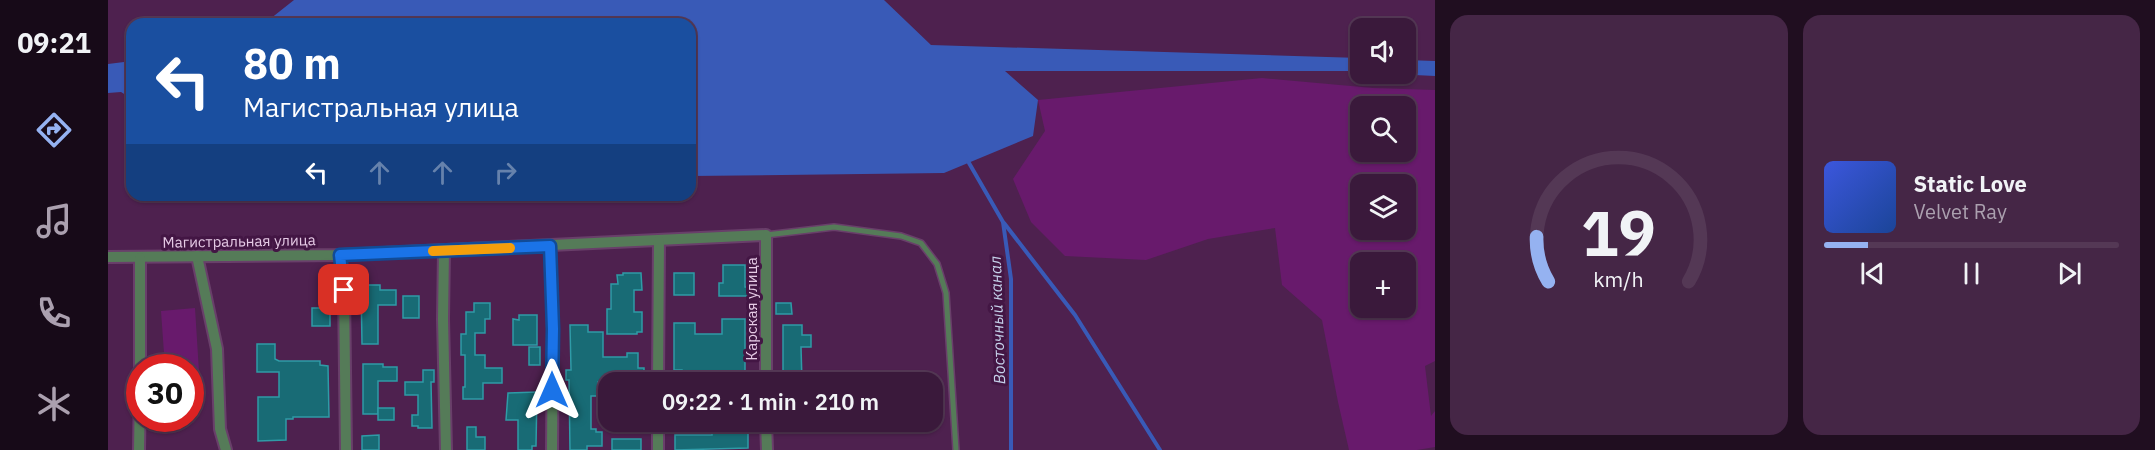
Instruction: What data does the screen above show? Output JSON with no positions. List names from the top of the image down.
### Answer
{
  "streets": {
    "street": ["Магистральная улица", "Карская улица"]
  },
  "crossings": [
    ["Магистральная улица", "Карская улица"]
  ],
  "water": ["Восточный канал"],
  "page": {
    "tabs": "09:21",
    "map_buttons": "+",
    "turn": ["80 m", "Магистральная улица"],
    "song": ["Static Love", "Velvet Ray"],
    "limit": "30",
    "trip": "09:22 · 1 min · 210 m",
    "gauge": ["19", "km/h"]
  }
}
